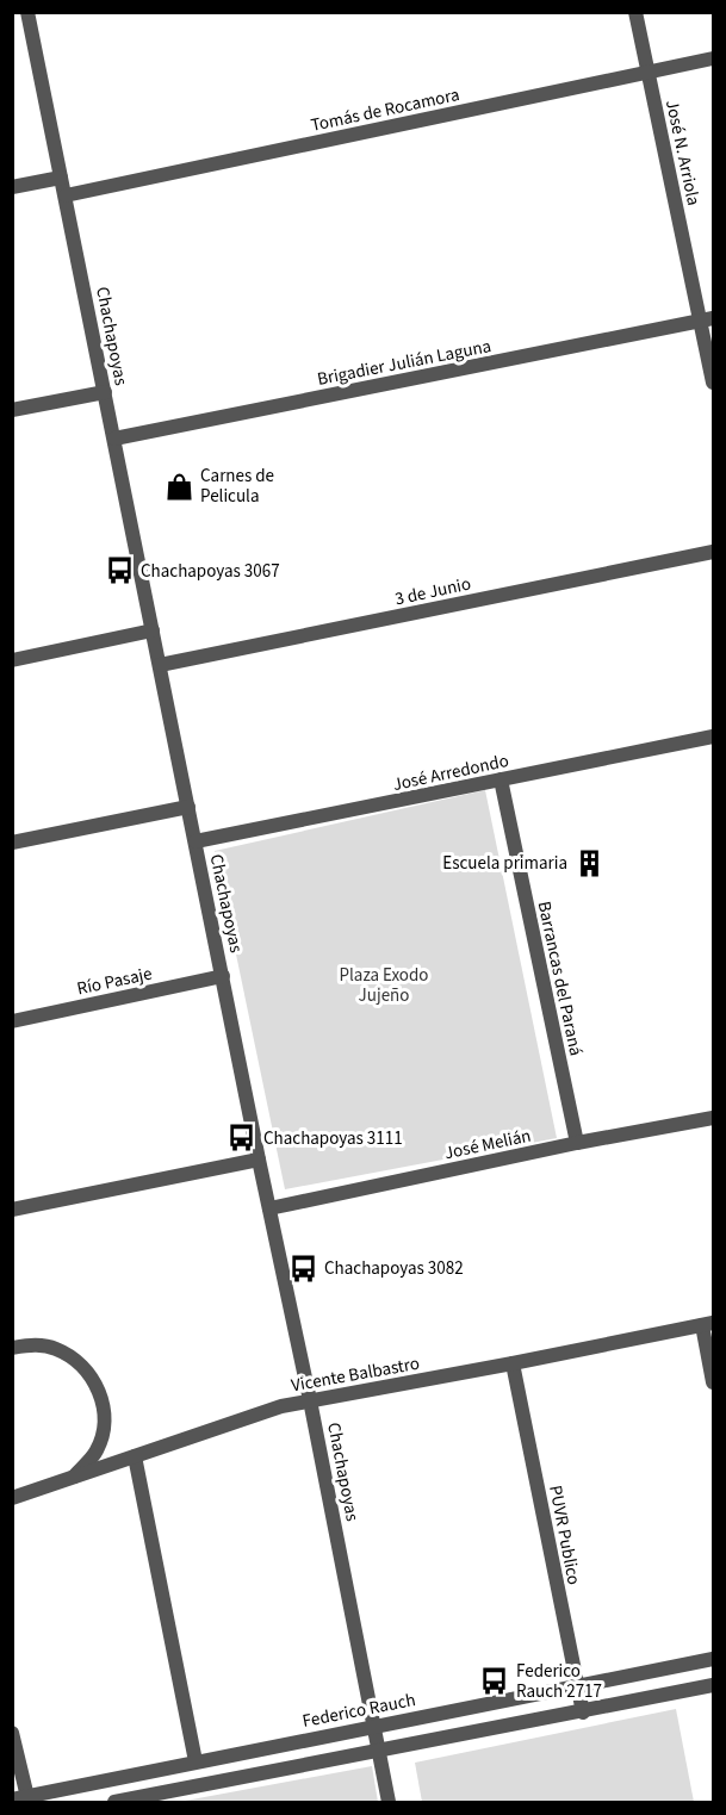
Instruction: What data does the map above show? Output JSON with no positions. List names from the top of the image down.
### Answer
{
  "streets": {
    "street": [
      "Tomás de Rocamora",
      "José N. Arriola",
      "Chachapoyas",
      "Brigadier Julián Laguna",
      "3 de Junio",
      "José Arredondo",
      "Barrancas del Paraná",
      "Río Pasaje",
      "José Melián",
      "Vicente Balbastro",
      "PUVR Publico",
      "Federico Rauch"
    ]
  },
  "crossings": [
    ["Tomás de Rocamora", "José N. Arriola"],
    ["Tomás de Rocamora", "Chachapoyas"],
    ["José N. Arriola", "Brigadier Julián Laguna"],
    ["Chachapoyas", "Brigadier Julián Laguna"],
    ["Chachapoyas", "3 de Junio"],
    ["Chachapoyas", "José Arredondo"],
    ["Chachapoyas", "Río Pasaje"],
    ["Chachapoyas", "José Melián"],
    ["Chachapoyas", "Vicente Balbastro"],
    ["Chachapoyas", "Federico Rauch"],
    ["José Arredondo", "Barrancas del Paraná"],
    ["Barrancas del Paraná", "José Melián"],
    ["Vicente Balbastro", "PUVR Publico"],
    ["PUVR Publico", "Federico Rauch"]
  ],
  "parks": ["Plaza Exodo Jujeño"],
  "places": {
    "shop": ["Carnes de Pelicula"],
    "bus stop": [
      "Chachapoyas 3067",
      "Chachapoyas 3111",
      "Chachapoyas 3082",
      "Federico Rauch 2717"
    ],
    "building": ["Escuela primaria"]
  }
}
